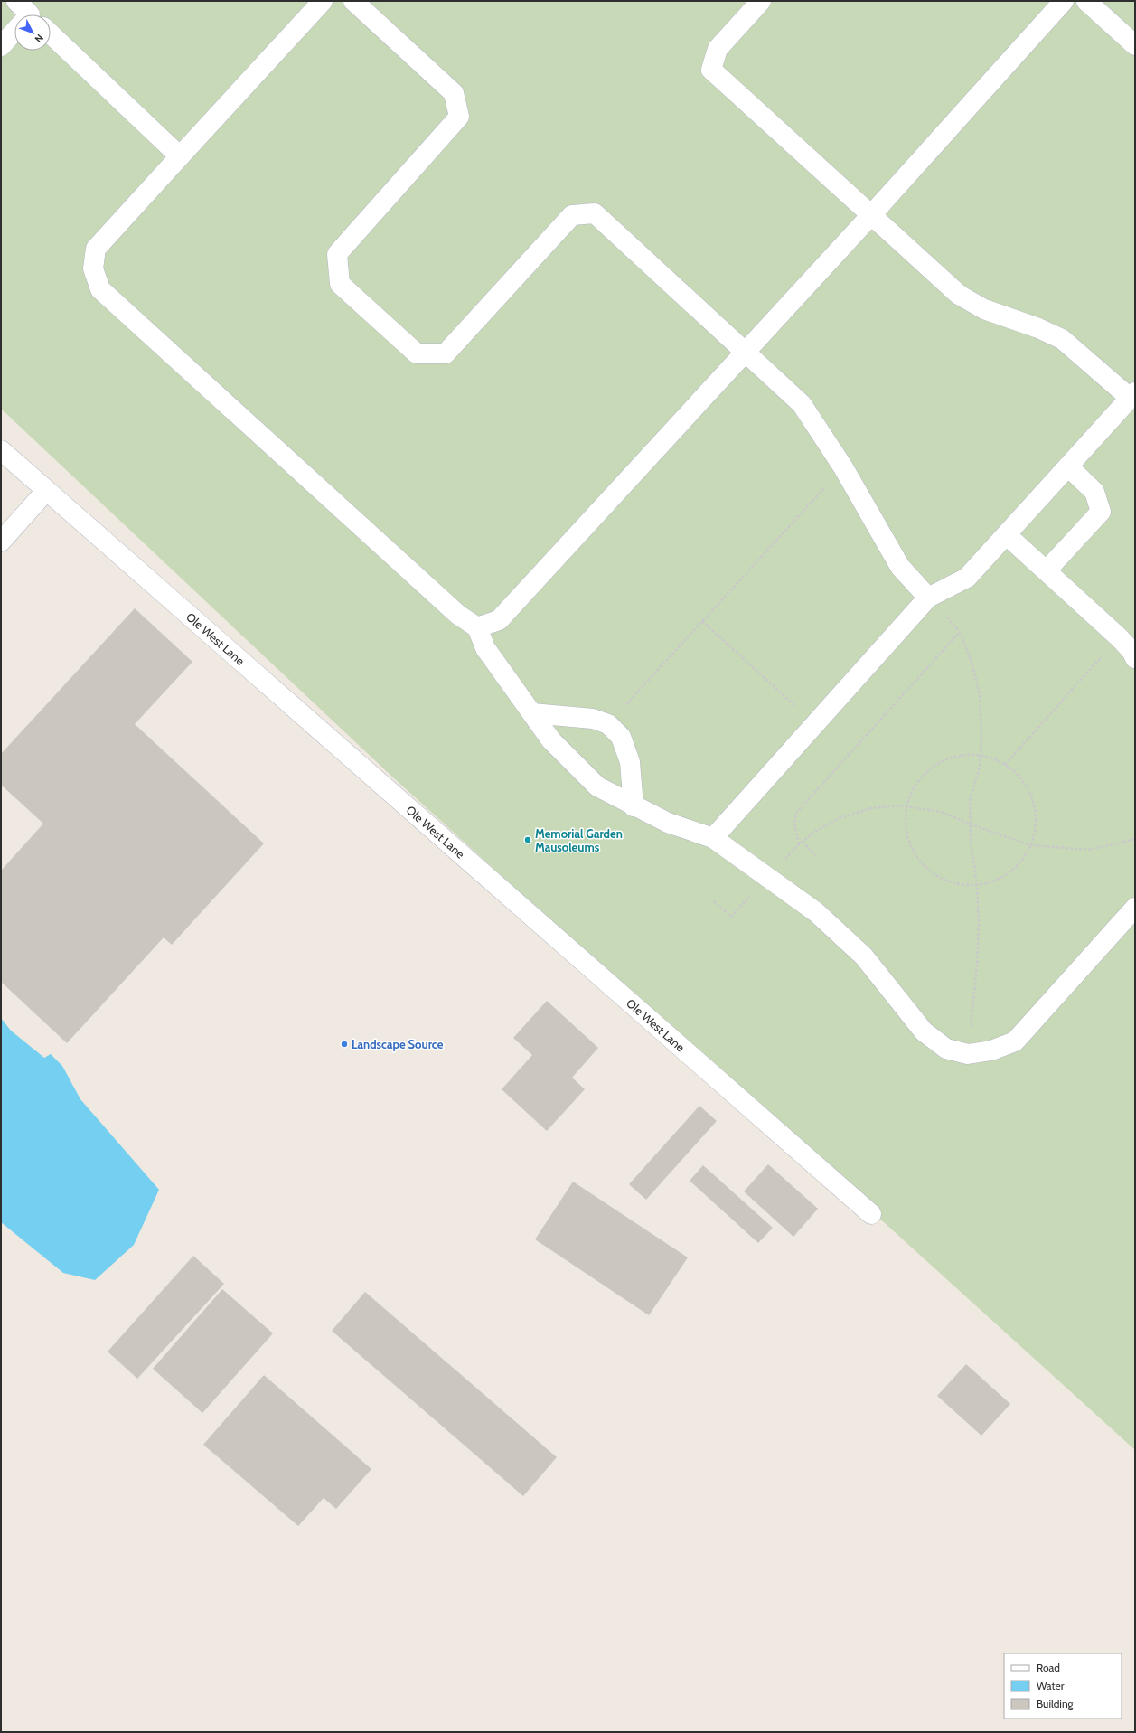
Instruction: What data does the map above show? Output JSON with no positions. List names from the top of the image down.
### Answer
{
  "streets": {
    "street": ["Ole West Lane"]
  },
  "places": ["Memorial Garden Mausoleums", "Landscape Source"],
  "legend": ["Road", "Water", "Building"],
  "north": "bottom right"
}
